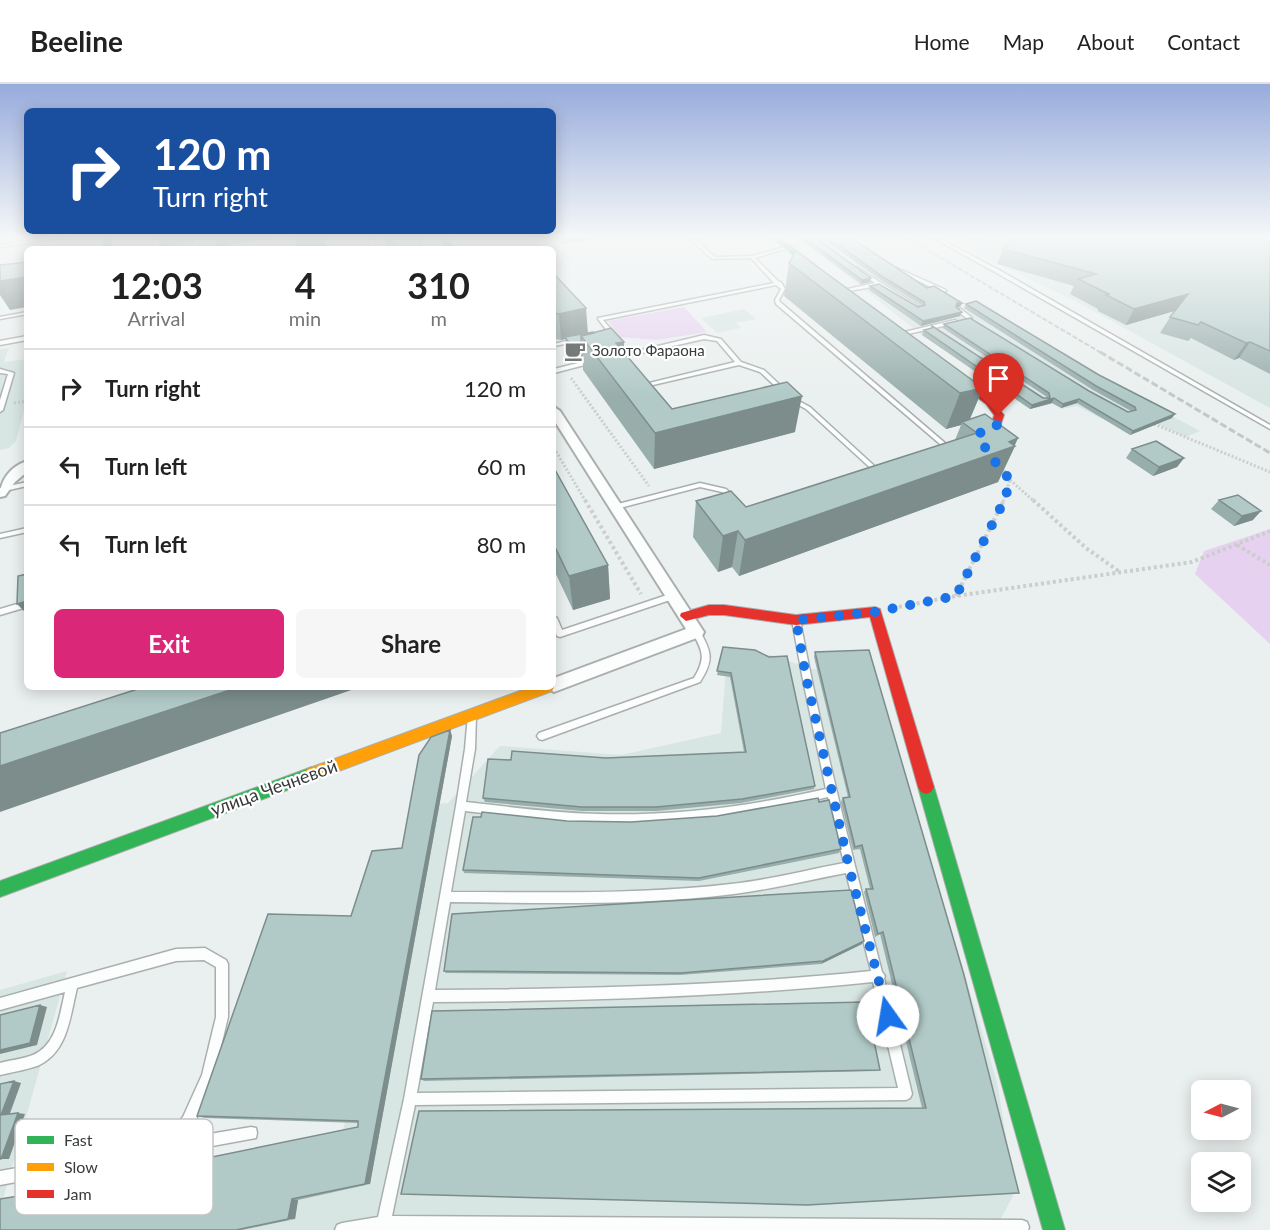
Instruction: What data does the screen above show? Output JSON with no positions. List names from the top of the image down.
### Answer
{
  "streets": {
    "street": ["улица Чечневой"]
  },
  "places": {
    "cafe": ["Золото Фараона"]
  },
  "legend": ["Fast", "Slow", "Jam"],
  "north": "left",
  "page": {
    "header": "Beeline",
    "nav": [
      "Home",
      "Map",
      "About",
      "Contact"
    ],
    "turn": ["120 m", "Turn right"],
    "eta": [
      "12:03",
      "Arrival",
      "4",
      "min",
      "310",
      "m"
    ],
    "list": [
      {
        "name": "Turn right",
        "value": "120 m"
      },
      {
        "name": "Turn left",
        "value": "60 m"
      },
      {
        "name": "Turn left",
        "value": "80 m"
      }
    ],
    "buttons": ["Exit", "Share"]
  }
}
